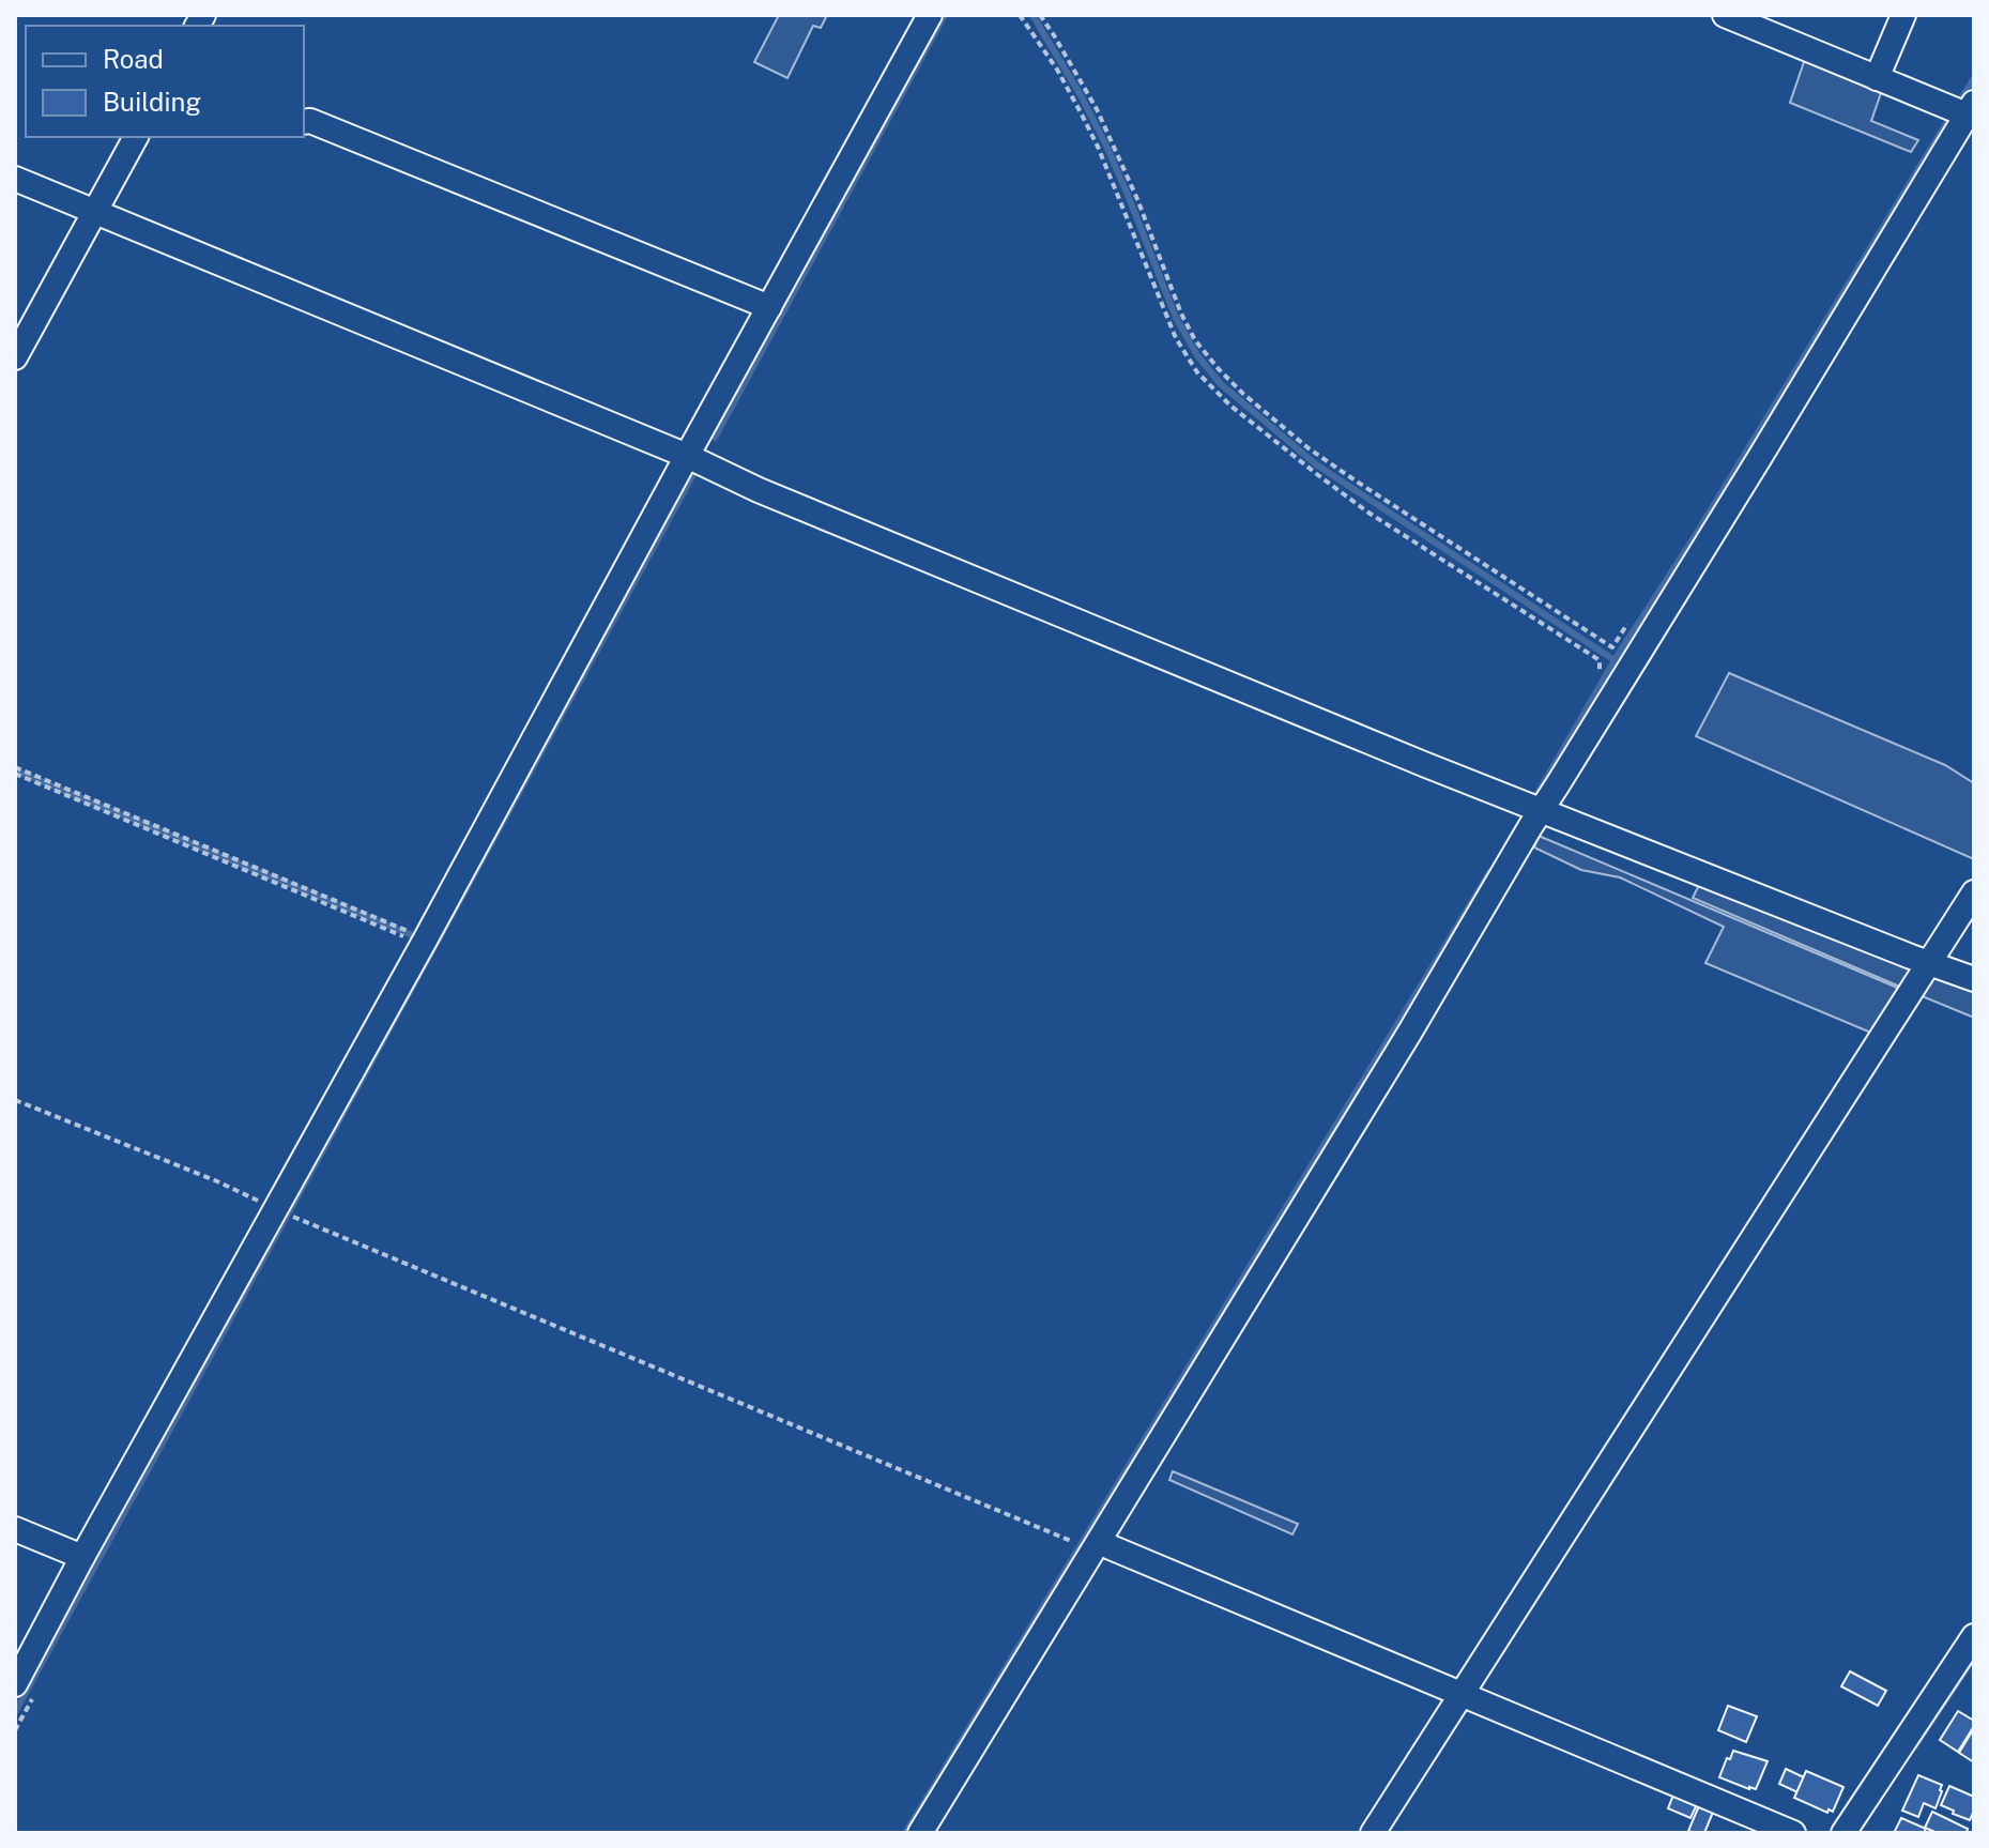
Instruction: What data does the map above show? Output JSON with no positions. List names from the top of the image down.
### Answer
{
  "legend": ["Road", "Building"]
}
